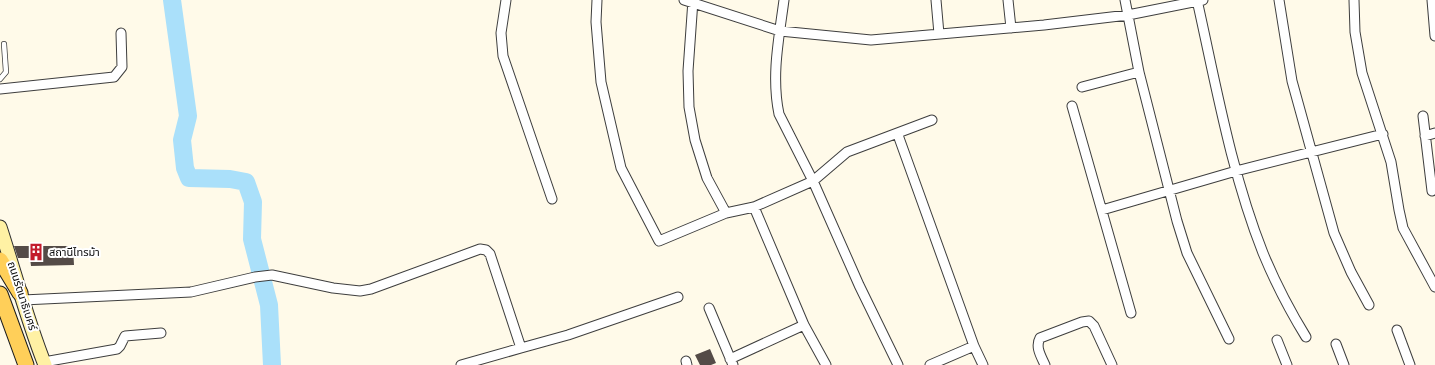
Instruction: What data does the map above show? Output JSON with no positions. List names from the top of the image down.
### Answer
{
  "streets": {
    "main road": ["ถนนรัตนาธิเบศร์"]
  },
  "places": {
    "building": ["สถานีไทรม้า"]
  }
}
